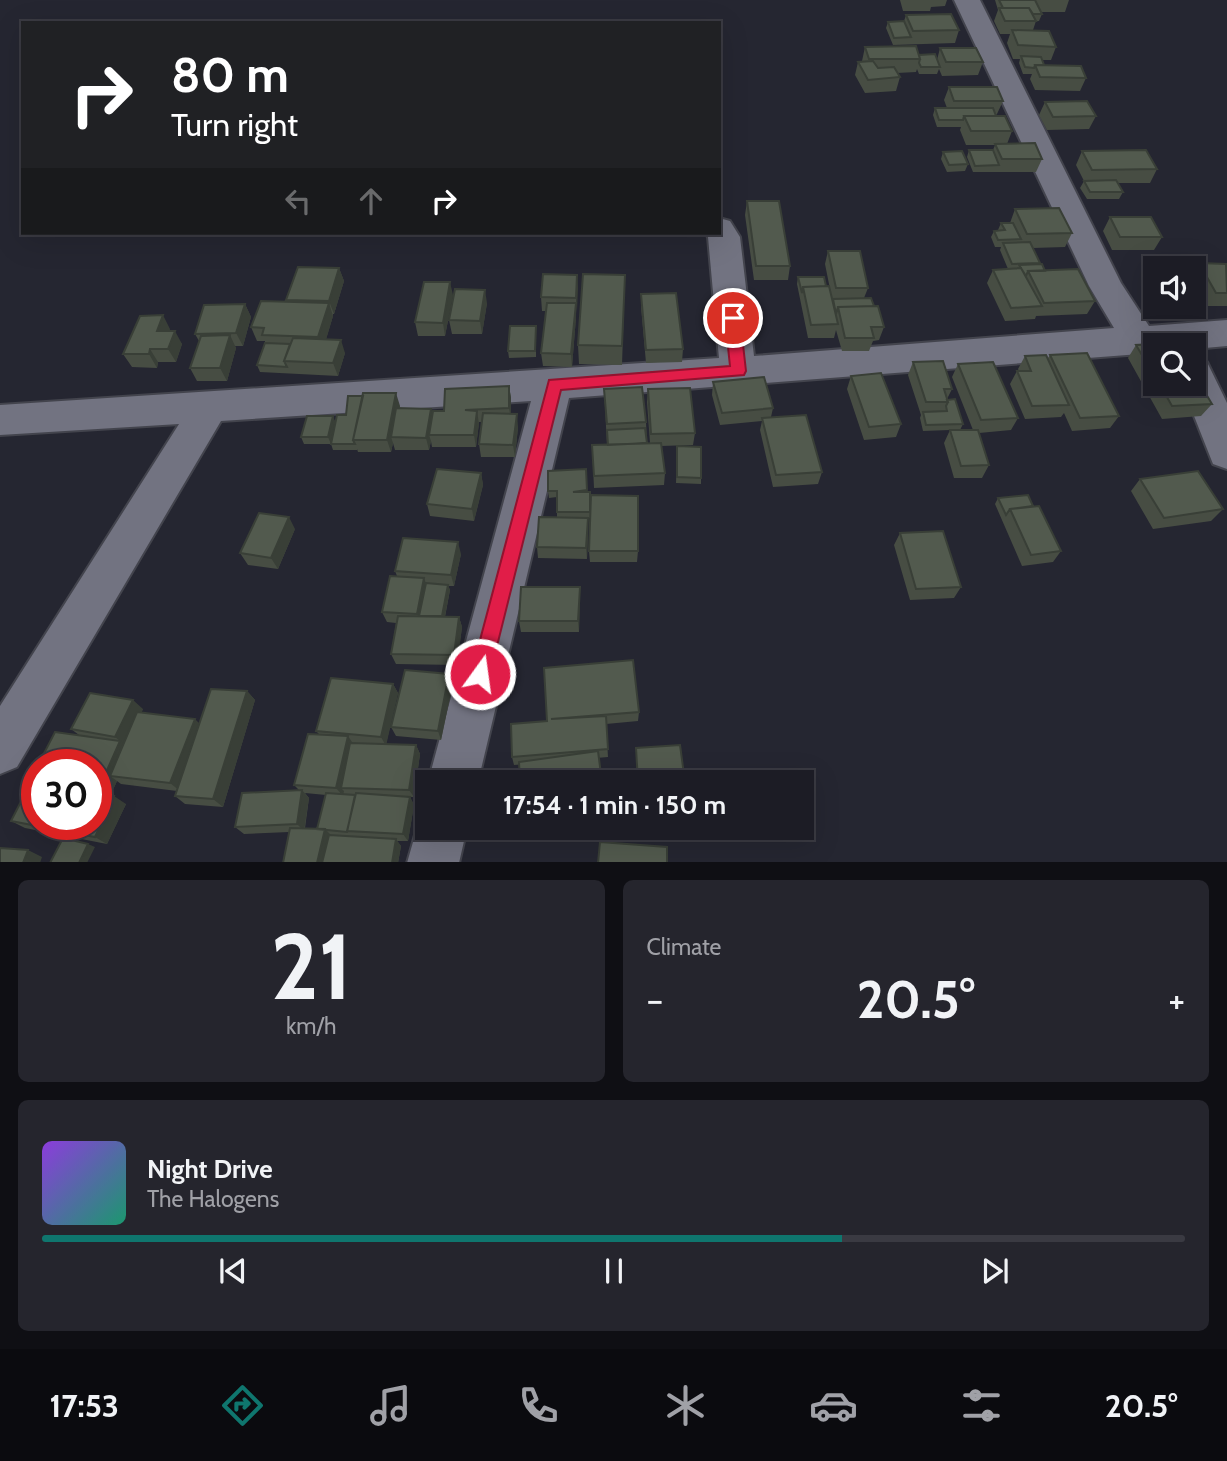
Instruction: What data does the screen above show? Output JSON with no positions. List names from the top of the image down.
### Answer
{
  "page": {
    "turn": ["80 m", "Turn right"],
    "limit": "30",
    "trip": "17:54 · 1 min · 150 m",
    "tile": [
      ["21", "km/h"],
      "Climate"
    ],
    "heat": ["−", "20.5°", "+"],
    "song": ["Night Drive", "The Halogens"],
    "tabs": ["17:53", "20.5°"]
  }
}
